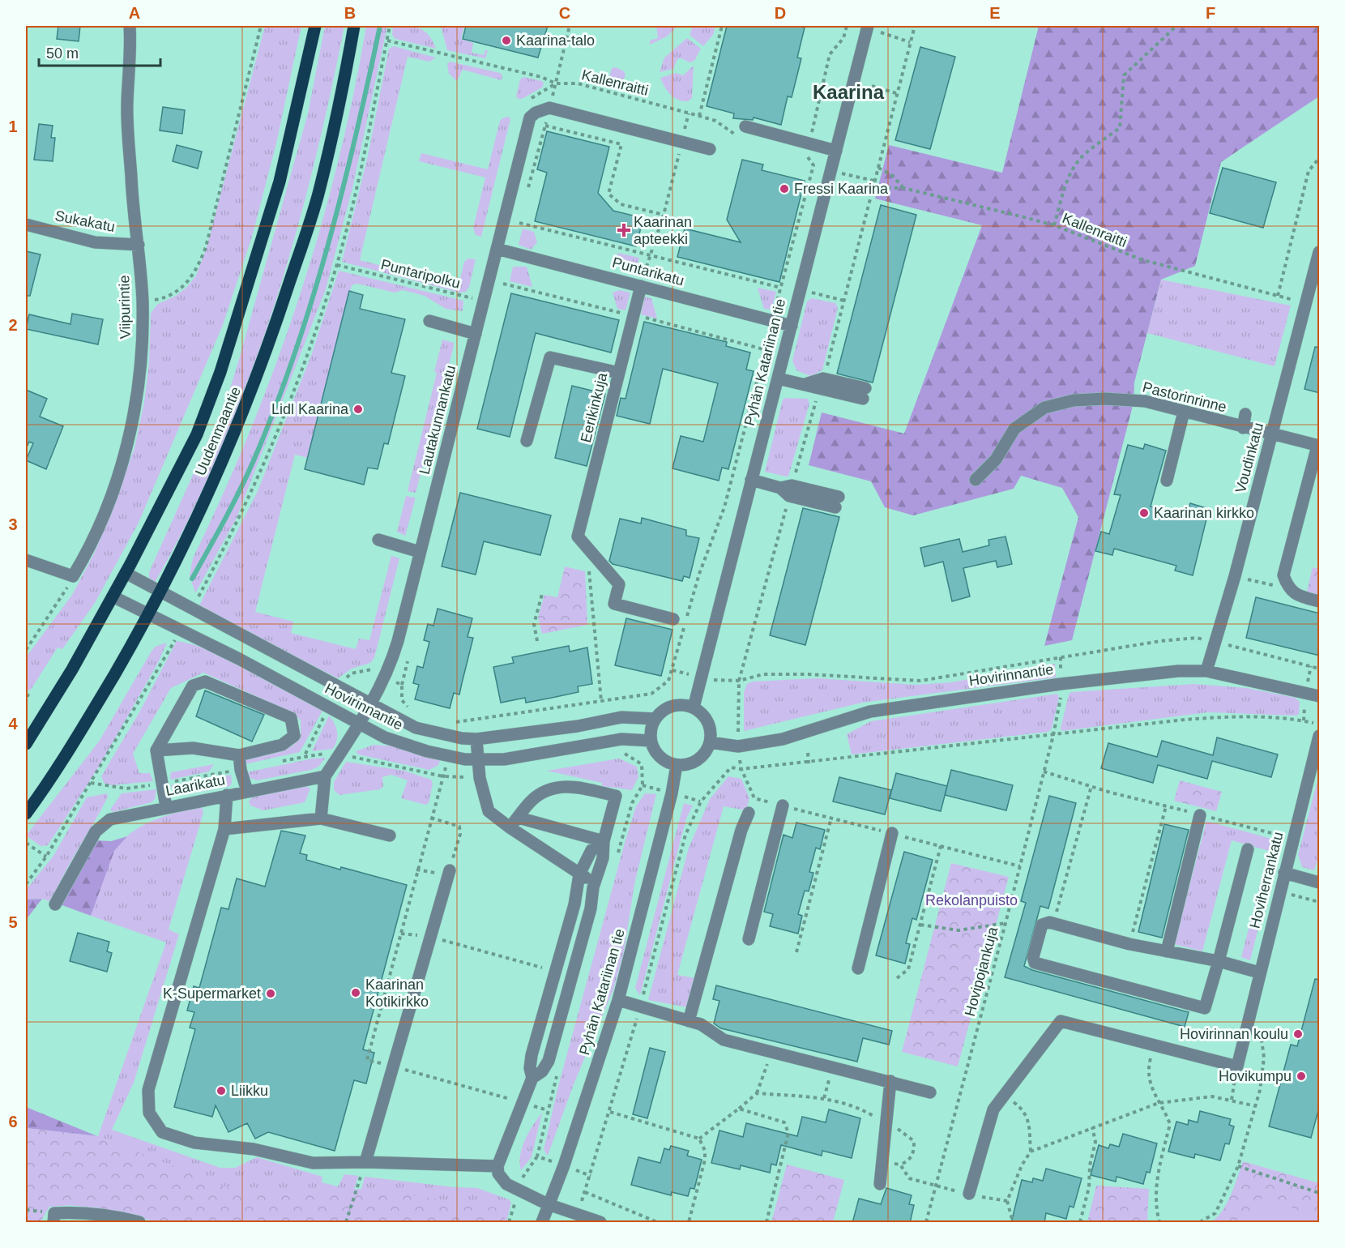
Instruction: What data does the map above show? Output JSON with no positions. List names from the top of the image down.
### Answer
{
  "streets": {
    "main road": ["Uudenmaantie"],
    "street": [
      "Sukakatu",
      "Puntarikatu",
      "Viipurintie",
      "Pyhän Katariinan tie",
      "Pastorinrinne",
      "Eerikinkuja",
      "Lautakunnankatu",
      "Voudinkatu",
      "Hovirinnantie",
      "Laarikatu",
      "Hoviherrankatu"
    ],
    "path": ["Kallenraitti", "Puntaripolku", "Hovipojankuja"]
  },
  "crossings": [
    ["Sukakatu", "Viipurintie"],
    ["Puntarikatu", "Pyhän Katariinan tie"],
    ["Puntarikatu", "Eerikinkuja"],
    ["Puntarikatu", "Lautakunnankatu"],
    ["Puntaripolku", "Lautakunnankatu"],
    ["Pyhän Katariinan tie", "Hovirinnantie"],
    ["Pastorinrinne", "Voudinkatu"],
    ["Lautakunnankatu", "Hovirinnantie"],
    ["Uudenmaantie", "Hovirinnantie"],
    ["Voudinkatu", "Hovirinnantie"]
  ],
  "districts": ["Kaarina"],
  "parks": ["Rekolanpuisto"],
  "places": {
    "other": [
      "Kaarina-talo",
      "Fressi Kaarina",
      "Lidl Kaarina",
      "Kaarinan kirkko",
      "Kaarinan Kotikirkko",
      "K-Supermarket",
      "Hovirinnan koulu",
      "Hovikumpu",
      "Liikku"
    ],
    "health": ["Kaarinan apteekki"]
  },
  "scale_bar": "50 m",
  "grid": {
    "columns": [
      "A",
      "B",
      "C",
      "D",
      "E",
      "F"
    ],
    "rows": [
      "1",
      "2",
      "3",
      "4",
      "5",
      "6"
    ]
  }
}
